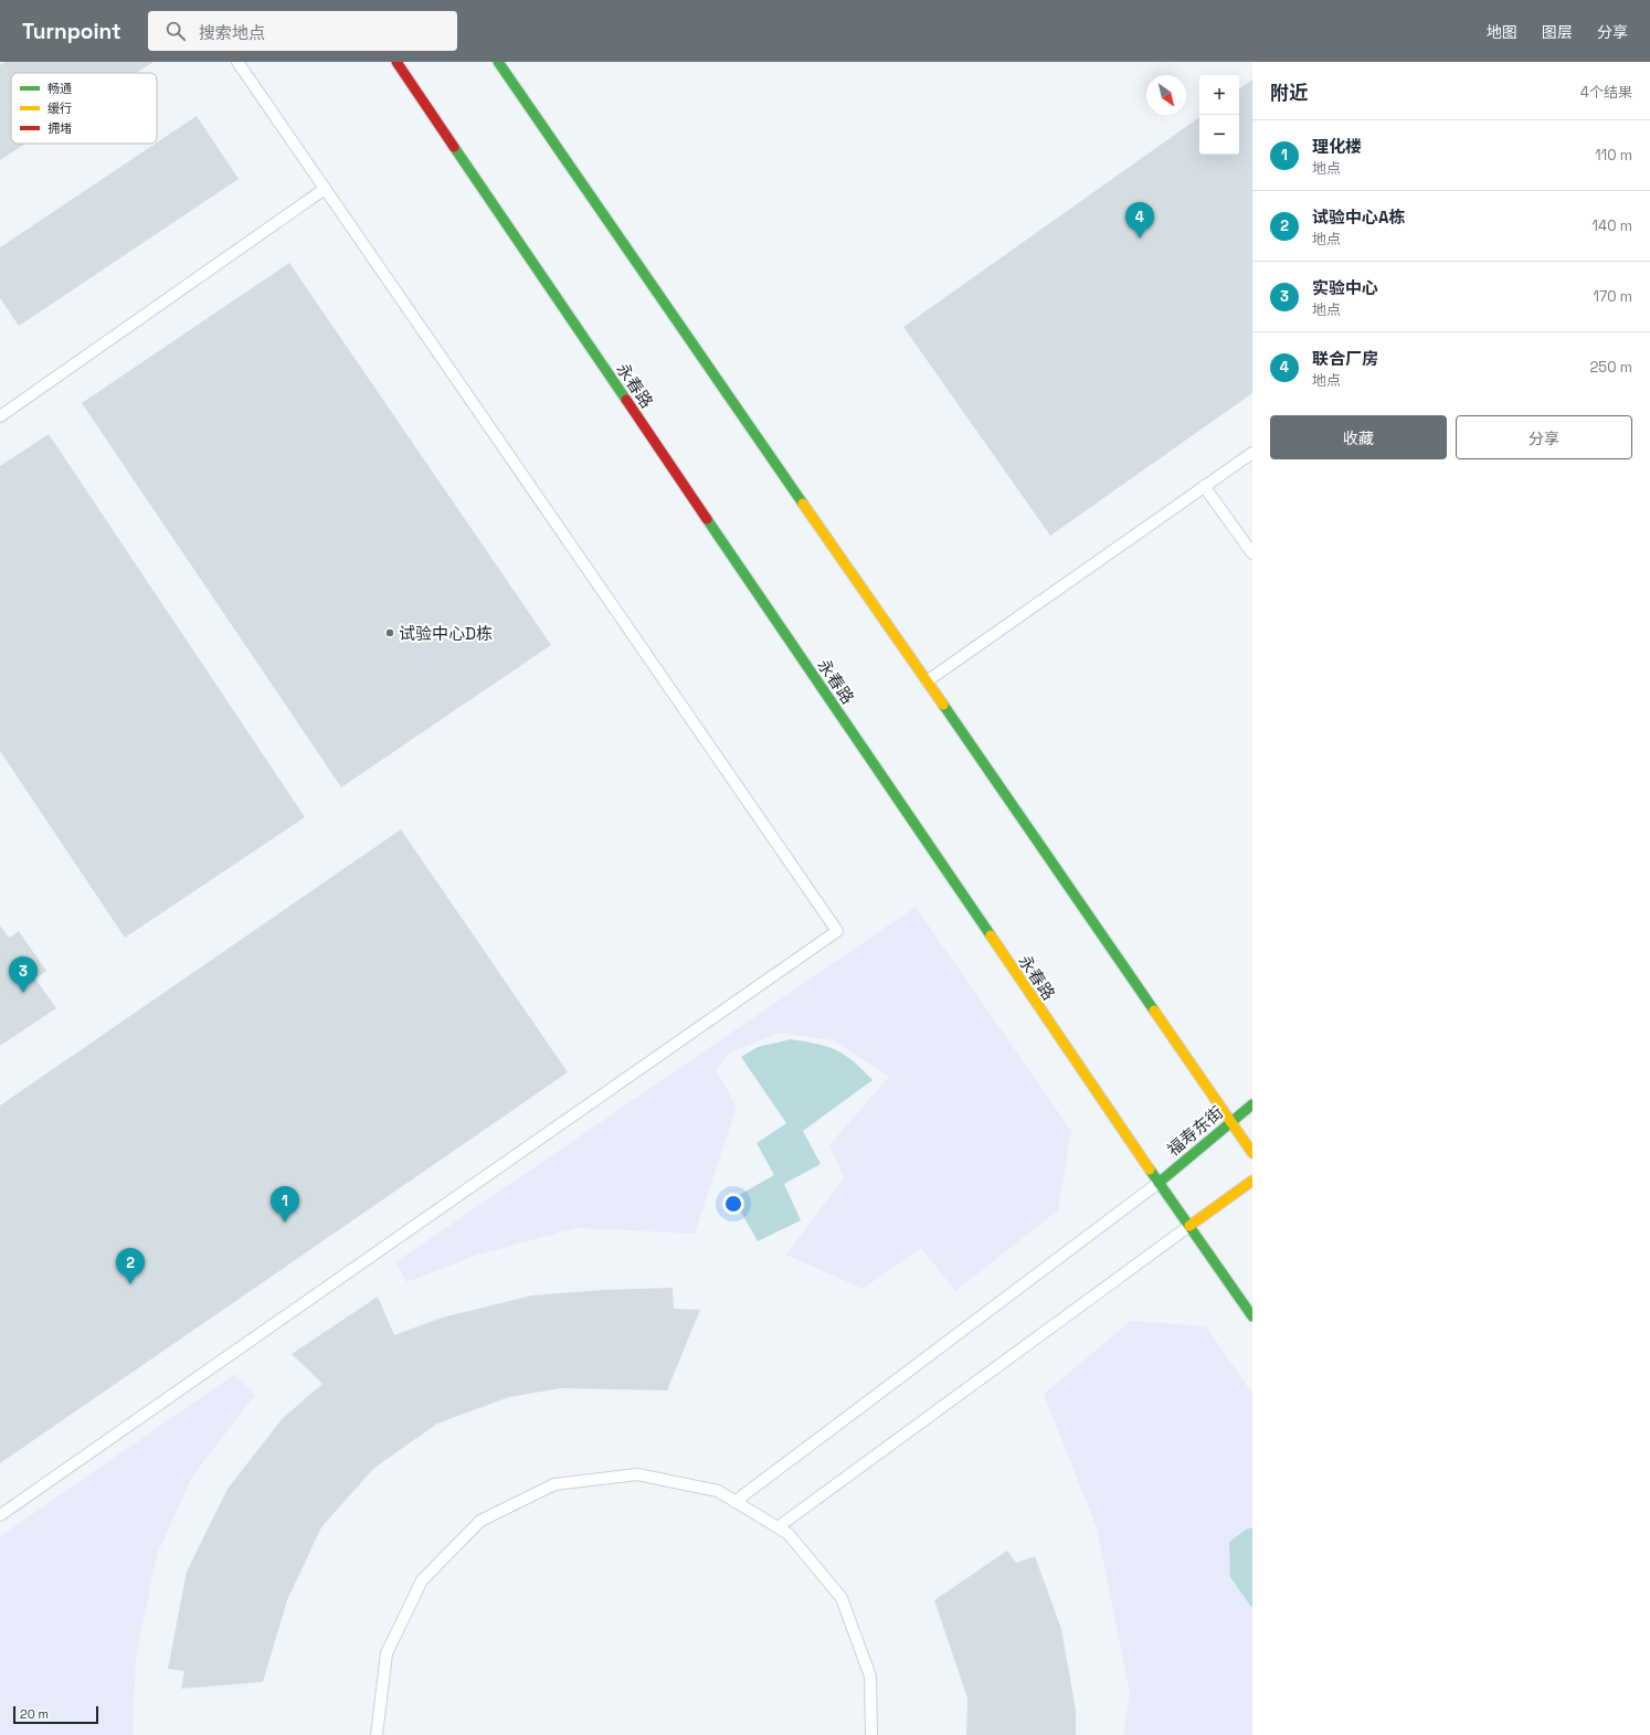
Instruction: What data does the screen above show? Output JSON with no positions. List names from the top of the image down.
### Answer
{
  "streets": {
    "main road": ["永春路", "福寿东街"]
  },
  "crossings": [
    ["永春路", "福寿东街"]
  ],
  "places": ["试验中心D栋"],
  "legend": ["畅通", "缓行", "拥堵"],
  "scale_bar": "20 m",
  "north": "bottom right",
  "page": {
    "header": "Turnpoint",
    "search": "搜索地点",
    "nav": ["地图", "图层", "分享"],
    "heading": ["附近", "4个结果"],
    "map_buttons": ["+", "−"],
    "list": [
      {
        "mark": "1",
        "name": "理化楼",
        "note": "地点",
        "value": "110 m"
      },
      {
        "mark": "2",
        "name": "试验中心A栋",
        "note": "地点",
        "value": "140 m"
      },
      {
        "mark": "3",
        "name": "实验中心",
        "note": "地点",
        "value": "170 m"
      },
      {
        "mark": "4",
        "name": "联合厂房",
        "note": "地点",
        "value": "250 m"
      }
    ],
    "pins": [
      "4",
      "3",
      "1",
      "2"
    ],
    "buttons": ["收藏", "分享"],
    "scale": "20 m"
  }
}
